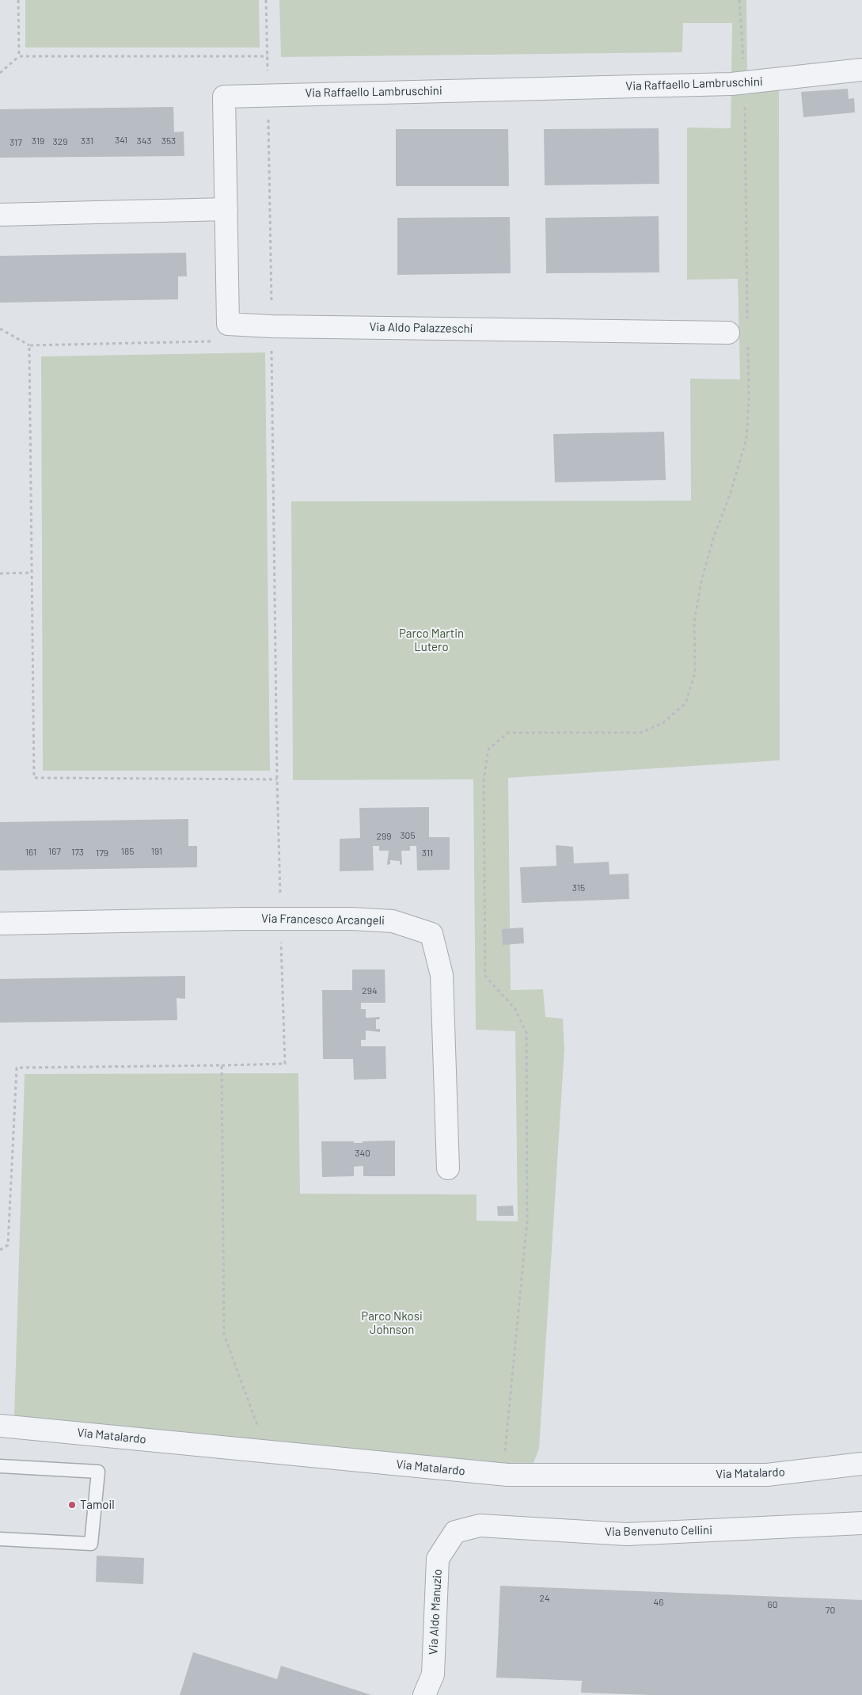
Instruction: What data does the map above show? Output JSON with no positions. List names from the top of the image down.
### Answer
{
  "streets": {
    "street": [
      "Via Raffaello Lambruschini",
      "Via Aldo Palazzeschi",
      "Via Francesco Arcangeli",
      "Via Matalardo",
      "Via Benvenuto Cellini",
      "Via Aldo Manuzio"
    ]
  },
  "crossings": [
    ["Via Raffaello Lambruschini", "Via Aldo Palazzeschi"],
    ["Via Benvenuto Cellini", "Via Aldo Manuzio"]
  ],
  "parks": ["Parco Martin Lutero", "Parco Nkosi Johnson"],
  "places": ["Tamoil"],
  "house_numbers": [
    "341",
    "319",
    "331",
    "343",
    "353",
    "329",
    "317",
    "305",
    "299",
    "167",
    "185",
    "191",
    "161",
    "173",
    "179",
    "311",
    "315",
    "294",
    "340",
    "24",
    "46",
    "60",
    "70"
  ]
}
